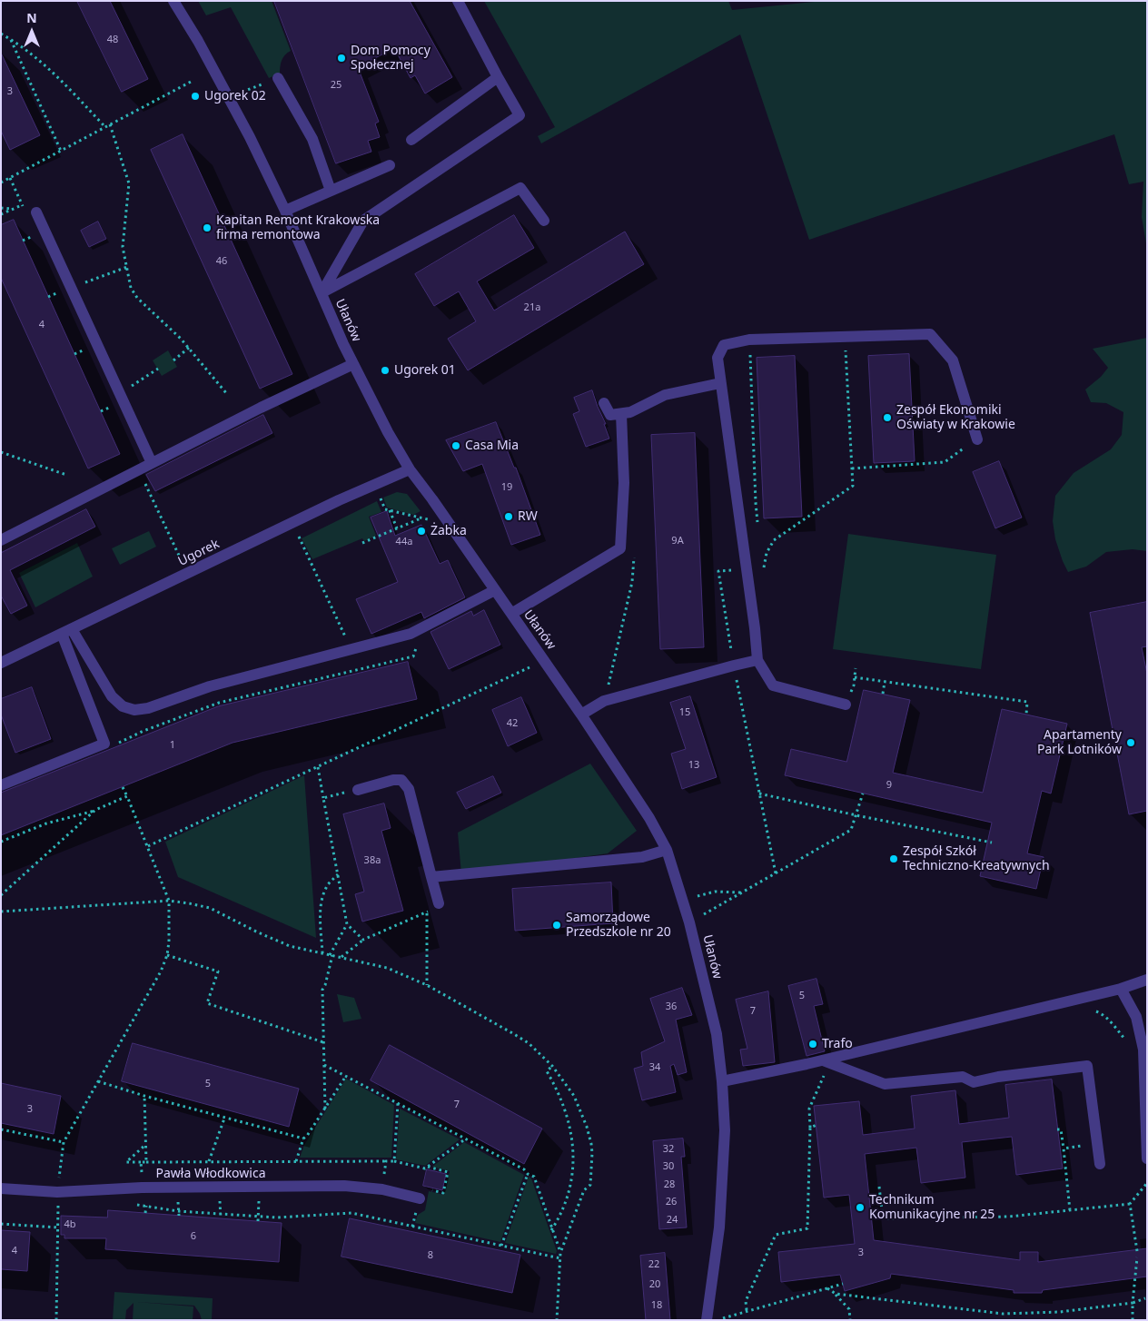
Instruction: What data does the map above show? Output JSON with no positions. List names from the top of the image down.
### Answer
{
  "streets": {
    "street": ["Ułanów", "Ugorek", "Pawła Włodkowica"]
  },
  "crossings": [
    ["Ułanów", "Ugorek"]
  ],
  "places": [
    "Dom Pomocy Społecznej",
    "Ugorek 02",
    "Kapitan Remont Krakowska firma remontowa",
    "Ugorek 01",
    "Zespół Ekonomiki Oświaty w Krakowie",
    "Casa Mia",
    "RW",
    "Żabka",
    "Apartamenty Park Lotników",
    "Zespół Szkół Techniczno-Kreatywnych",
    "Samorządowe Przedszkole nr 20",
    "Trafo",
    "Technikum Komunikacyjne nr 25"
  ],
  "house_numbers": [
    "48",
    "25",
    "3",
    "46",
    "21a",
    "4",
    "19",
    "9A",
    "44a",
    "15",
    "42",
    "1",
    "13",
    "9",
    "38a",
    "5",
    "36",
    "7",
    "34",
    "5",
    "7",
    "3",
    "32",
    "30",
    "28",
    "26",
    "24",
    "4b",
    "6",
    "4",
    "3",
    "8",
    "22",
    "20",
    "18"
  ],
  "north": "top"
}
